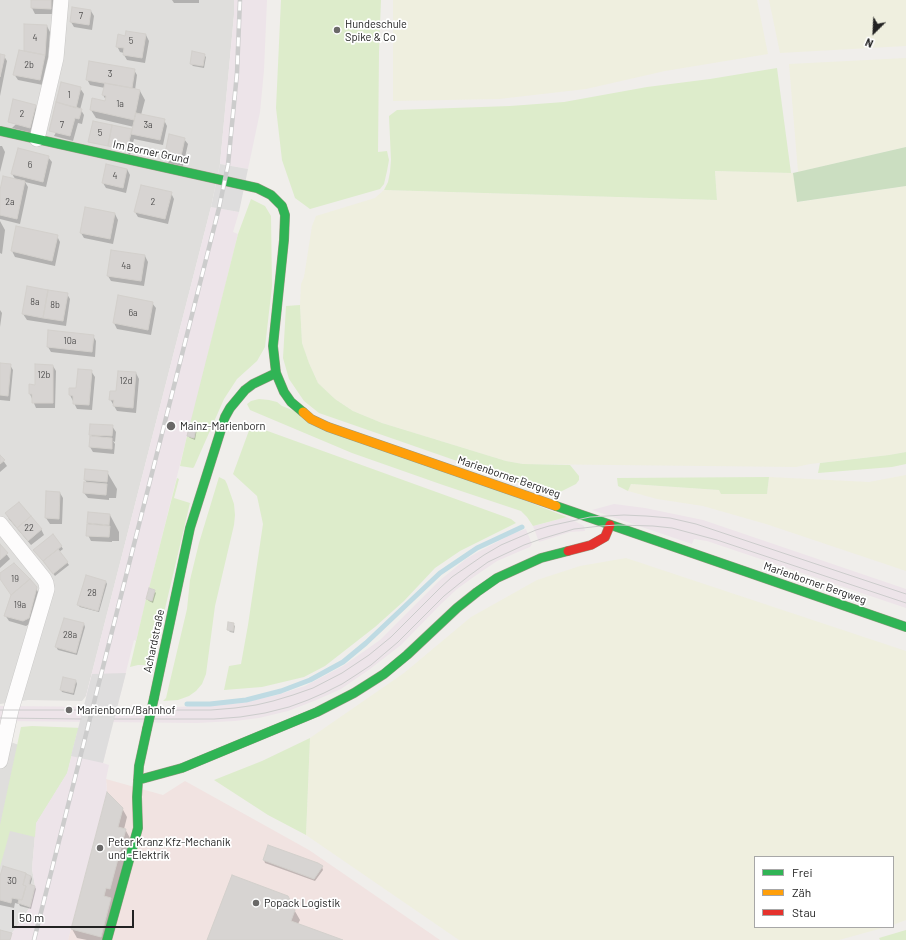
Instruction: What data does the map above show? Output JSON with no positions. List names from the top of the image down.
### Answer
{
  "streets": {
    "street": ["Im Borner Grund", "Marienborner Bergweg", "Achardstraße"]
  },
  "crossings": [
    ["Im Borner Grund", "Marienborner Bergweg"],
    ["Marienborner Bergweg", "Achardstraße"]
  ],
  "places": [
    "Hundeschule Spike & Co",
    "Mainz-Marienborn",
    "Marienborn/Bahnhof",
    "Peter Kranz Kfz-Mechanik und -Elektrik",
    "Popack Logistik"
  ],
  "house_numbers": [
    "7",
    "4",
    "5",
    "2b",
    "3",
    "1",
    "1a",
    "2",
    "7",
    "3a",
    "5",
    "6",
    "4",
    "2a",
    "2",
    "4a",
    "8a",
    "8b",
    "6a",
    "10a",
    "12b",
    "12d",
    "22",
    "19",
    "28",
    "19a",
    "28a",
    "30"
  ],
  "legend": ["Frei", "Zäh", "Stau"],
  "scale_bar": "50 m",
  "north": "bottom left"
}
